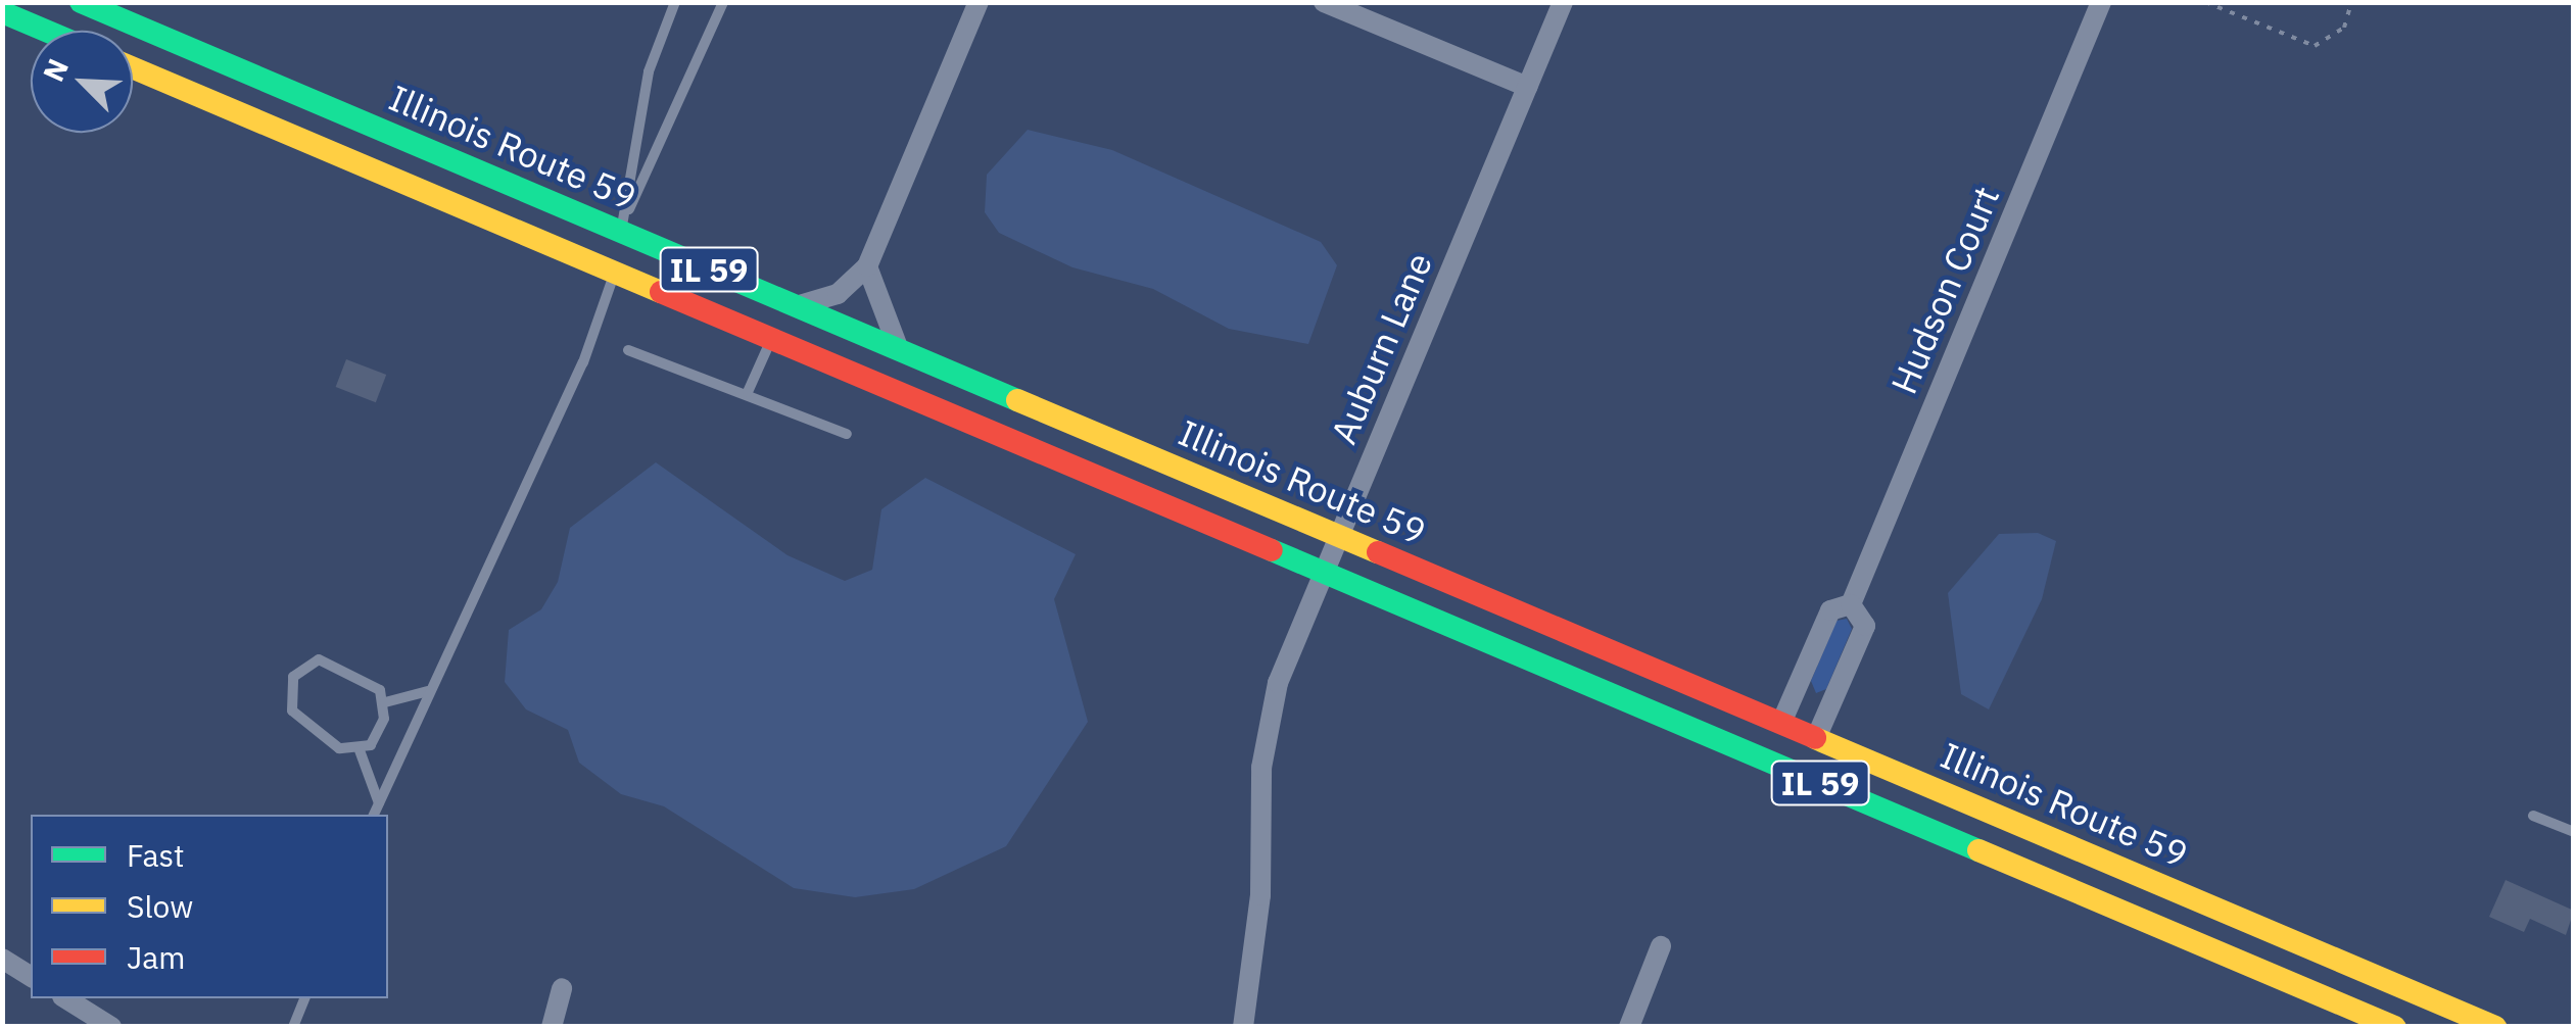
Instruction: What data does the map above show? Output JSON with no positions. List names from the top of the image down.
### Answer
{
  "streets": {
    "main road": ["Illinois Route 59", "IL 59"],
    "street": ["Hudson Court", "Auburn Lane"]
  },
  "crossings": [
    ["Illinois Route 59", "Hudson Court"],
    ["Illinois Route 59", "Auburn Lane"]
  ],
  "legend": ["Fast", "Slow", "Jam"],
  "north": "top left"
}
